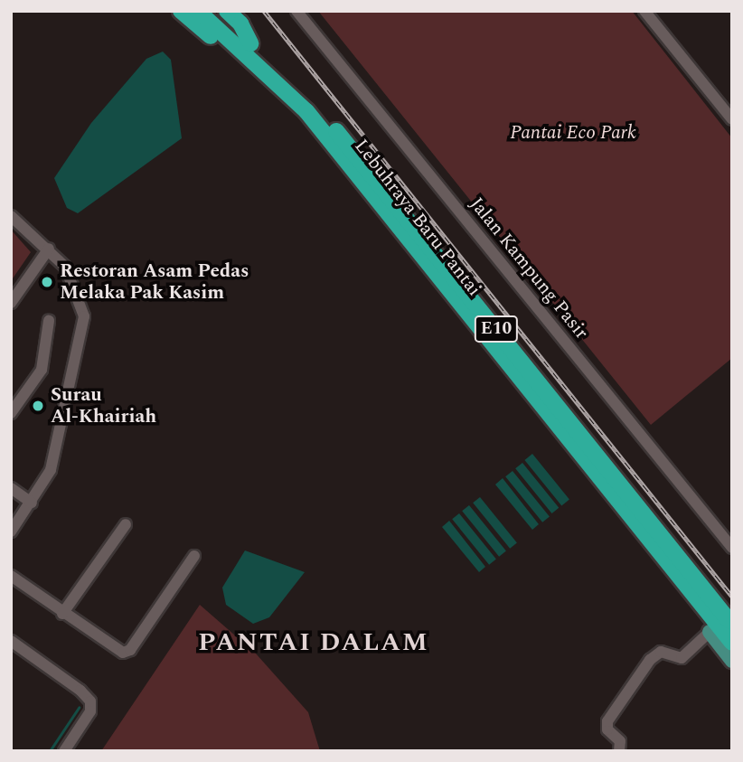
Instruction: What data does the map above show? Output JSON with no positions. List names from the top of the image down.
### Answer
{
  "streets": {
    "highway": ["Lebuhraya Baru Pantai", "E10"],
    "street": ["Jalan Kampung Pasir"]
  },
  "districts": ["PANTAI DALAM"],
  "parks": ["Pantai Eco Park"],
  "places": ["Restoran Asam Pedas Melaka Pak Kasim", "Surau Al-Khairiah"]
}
